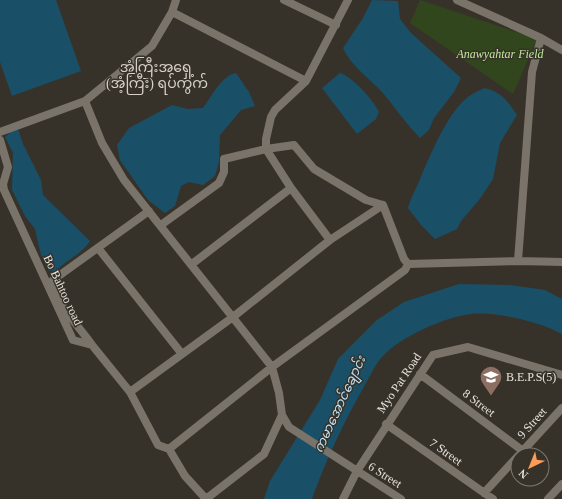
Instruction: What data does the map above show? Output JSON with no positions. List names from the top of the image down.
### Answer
{
  "streets": {
    "street": [
      "Bo Bahtoo road",
      "Myo Pat Road",
      "8 Street",
      "9 Street",
      "7 Street",
      "6 Street"
    ]
  },
  "crossings": [
    ["Myo Pat Road", "8 Street"],
    ["Myo Pat Road", "7 Street"],
    ["Myo Pat Road", "6 Street"],
    ["9 Street", "7 Street"]
  ],
  "districts": ["အံ့ကြီးအရှေ့ (အံ့ကြီး) ရပ်ကွက်"],
  "water": ["ကမာအောင်ချောင်း"],
  "parks": ["Anawyahtar Field"],
  "places": {
    "school or university": ["B.E.P.S(5)"]
  },
  "north": "bottom left"
}
